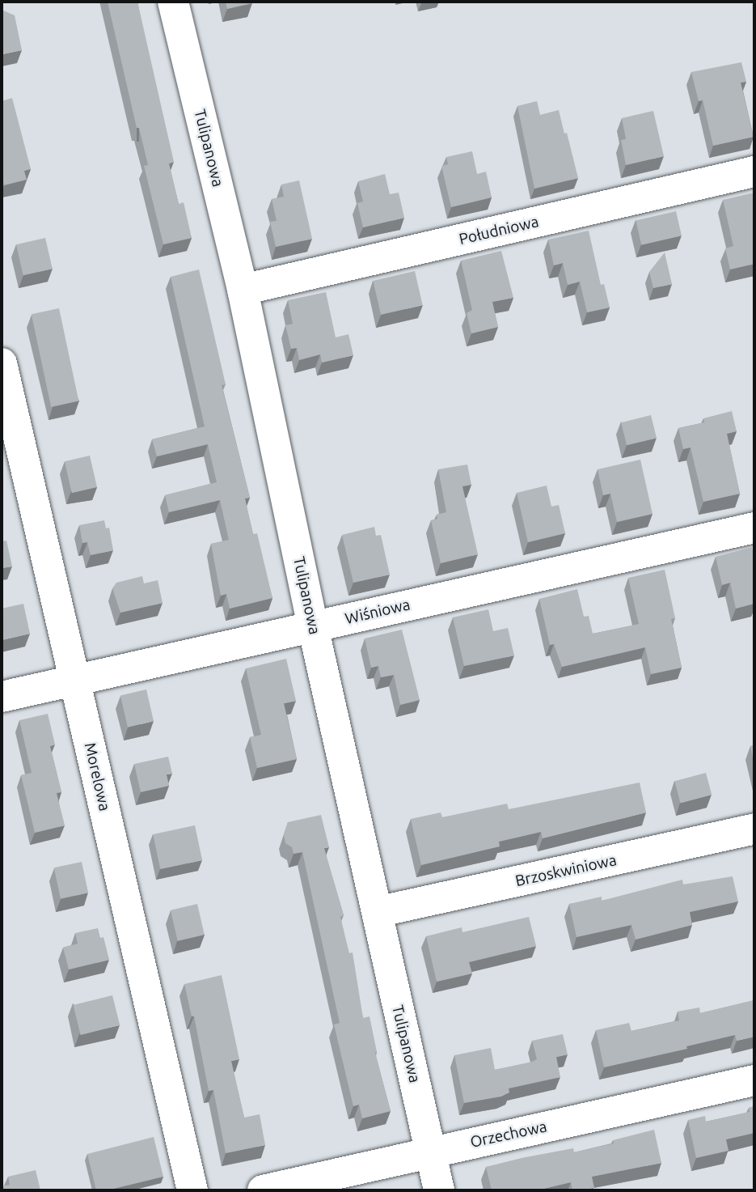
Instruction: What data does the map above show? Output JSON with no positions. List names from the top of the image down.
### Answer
{
  "streets": {
    "street": [
      "Tulipanowa",
      "Południowa",
      "Wiśniowa",
      "Morelowa",
      "Brzoskwiniowa",
      "Orzechowa"
    ]
  },
  "crossings": [
    ["Tulipanowa", "Południowa"],
    ["Tulipanowa", "Wiśniowa"],
    ["Tulipanowa", "Brzoskwiniowa"],
    ["Tulipanowa", "Orzechowa"],
    ["Wiśniowa", "Morelowa"]
  ]
}
